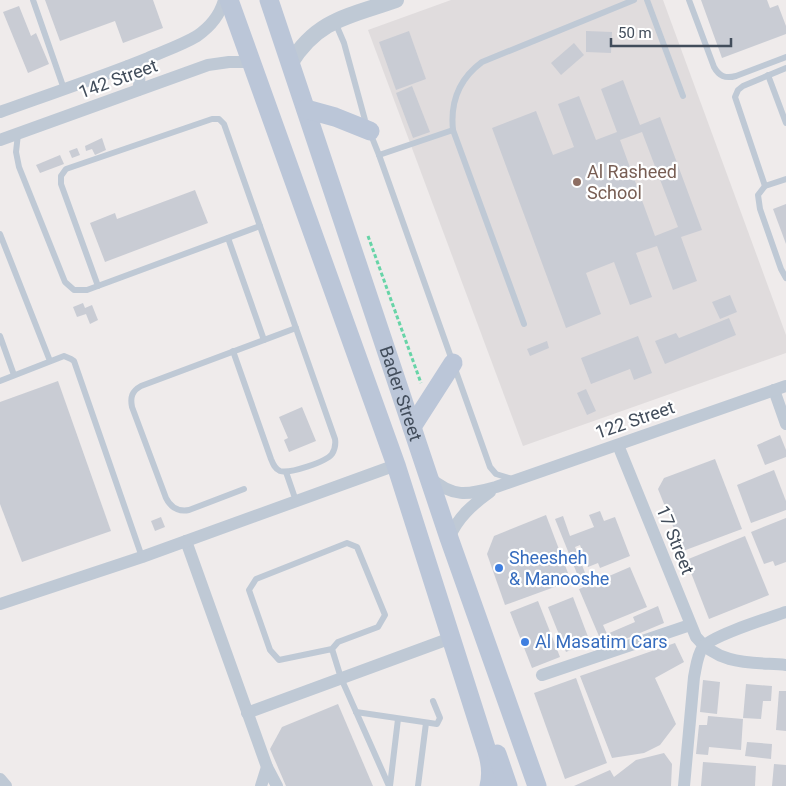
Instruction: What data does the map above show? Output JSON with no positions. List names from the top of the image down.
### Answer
{
  "streets": {
    "main road": ["Bader Street"],
    "street": ["142 Street", "122 Street", "17 Street"]
  },
  "crossings": [
    ["142 Street", "Bader Street"],
    ["Bader Street", "122 Street"],
    ["122 Street", "17 Street"]
  ],
  "places": ["Al Rasheed School", "Sheesheh & Manooshe", "Al Masatim Cars"],
  "scale_bar": "50 m"
}
